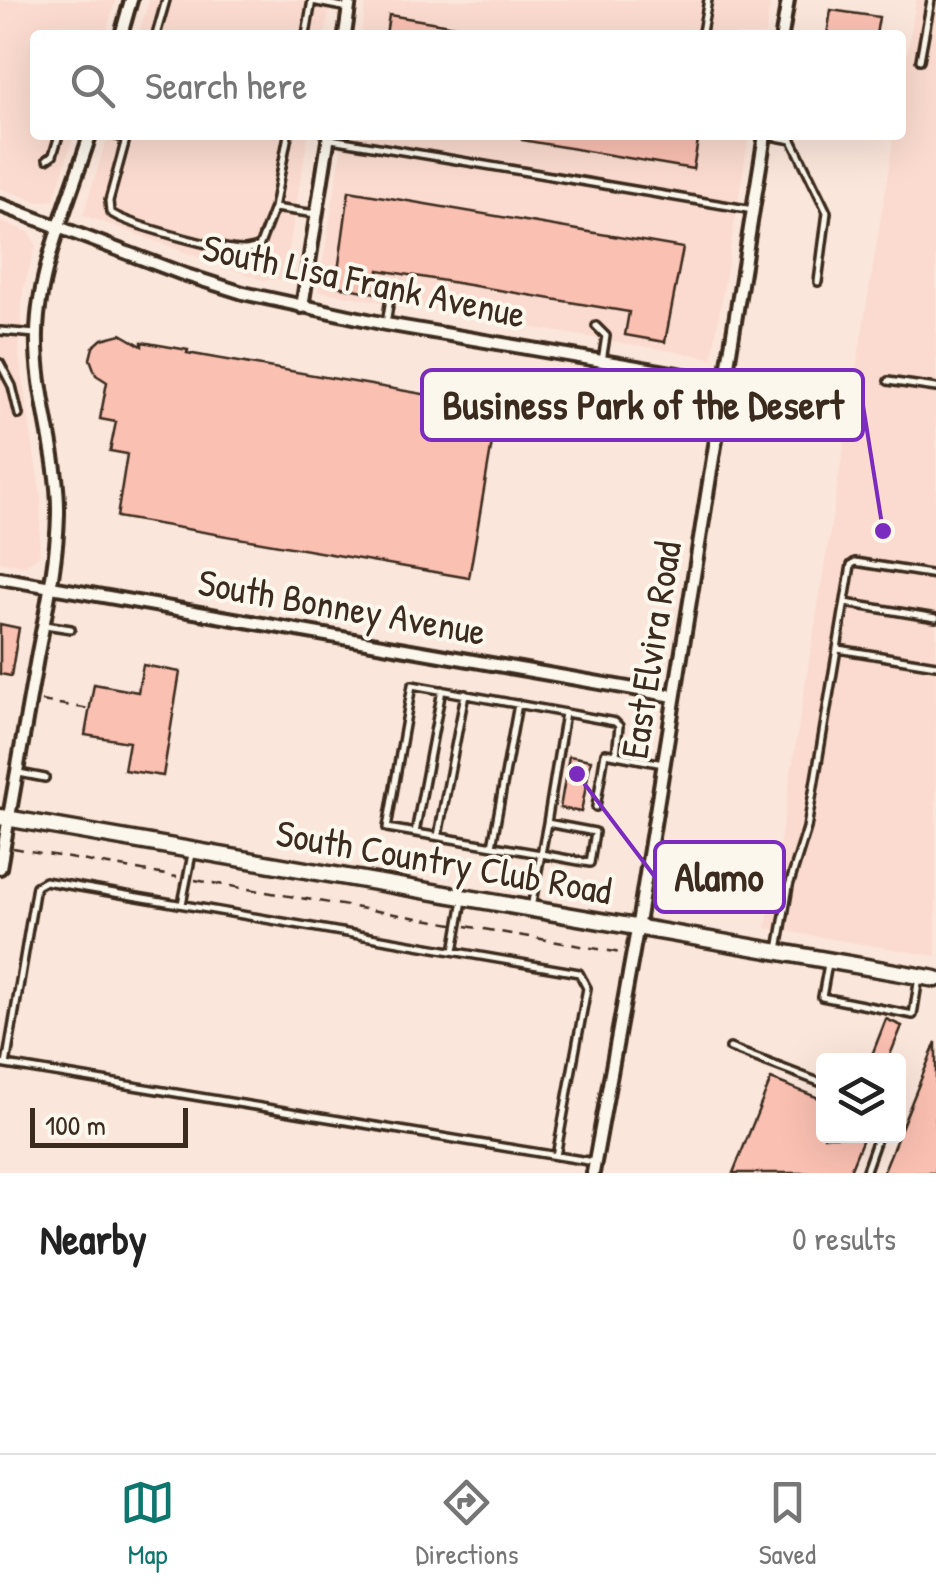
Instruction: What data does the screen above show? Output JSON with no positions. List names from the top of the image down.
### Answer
{
  "streets": {
    "street": [
      "South Lisa Frank Avenue",
      "South Bonney Avenue",
      "East Elvira Road",
      "South Country Club Road"
    ]
  },
  "crossings": [
    ["South Lisa Frank Avenue", "East Elvira Road"],
    ["South Bonney Avenue", "East Elvira Road"],
    ["East Elvira Road", "South Country Club Road"]
  ],
  "places": ["Business Park of the Desert", "Alamo"],
  "scale_bar": "100 m",
  "page": {
    "search": "Search here",
    "scale": "100 m",
    "heading": ["Nearby", "0 results"],
    "nav": ["Map", "Directions", "Saved"]
  }
}
